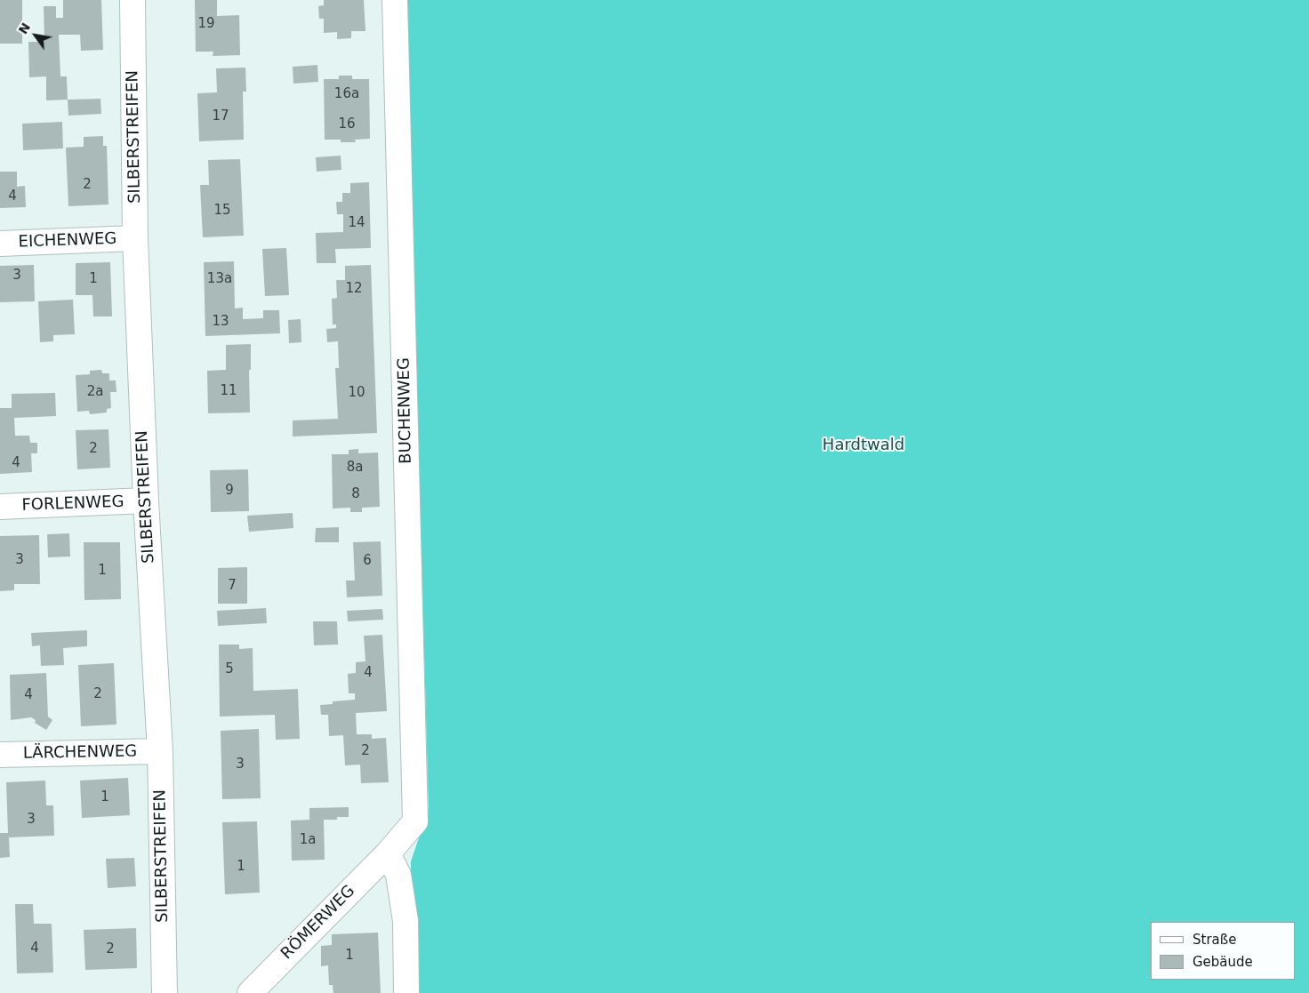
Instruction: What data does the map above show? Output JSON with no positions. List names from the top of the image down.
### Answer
{
  "streets": {
    "street": [
      "SILBERSTREIFEN",
      "EICHENWEG",
      "BUCHENWEG",
      "FORLENWEG",
      "LÄRCHENWEG",
      "RÖMERWEG"
    ]
  },
  "crossings": [
    ["SILBERSTREIFEN", "EICHENWEG"],
    ["SILBERSTREIFEN", "FORLENWEG"],
    ["SILBERSTREIFEN", "LÄRCHENWEG"],
    ["BUCHENWEG", "RÖMERWEG"]
  ],
  "parks": ["Hardtwald"],
  "house_numbers": [
    "19",
    "16a",
    "17",
    "16",
    "2",
    "4",
    "15",
    "14",
    "3",
    "1",
    "13a",
    "12",
    "13",
    "11",
    "2a",
    "10",
    "2",
    "4",
    "8a",
    "9",
    "8",
    "3",
    "6",
    "1",
    "7",
    "5",
    "4",
    "2",
    "4",
    "2",
    "3",
    "1",
    "3",
    "1a",
    "1",
    "4",
    "2",
    "1"
  ],
  "legend": ["Straße", "Gebäude"],
  "north": "top left"
}
